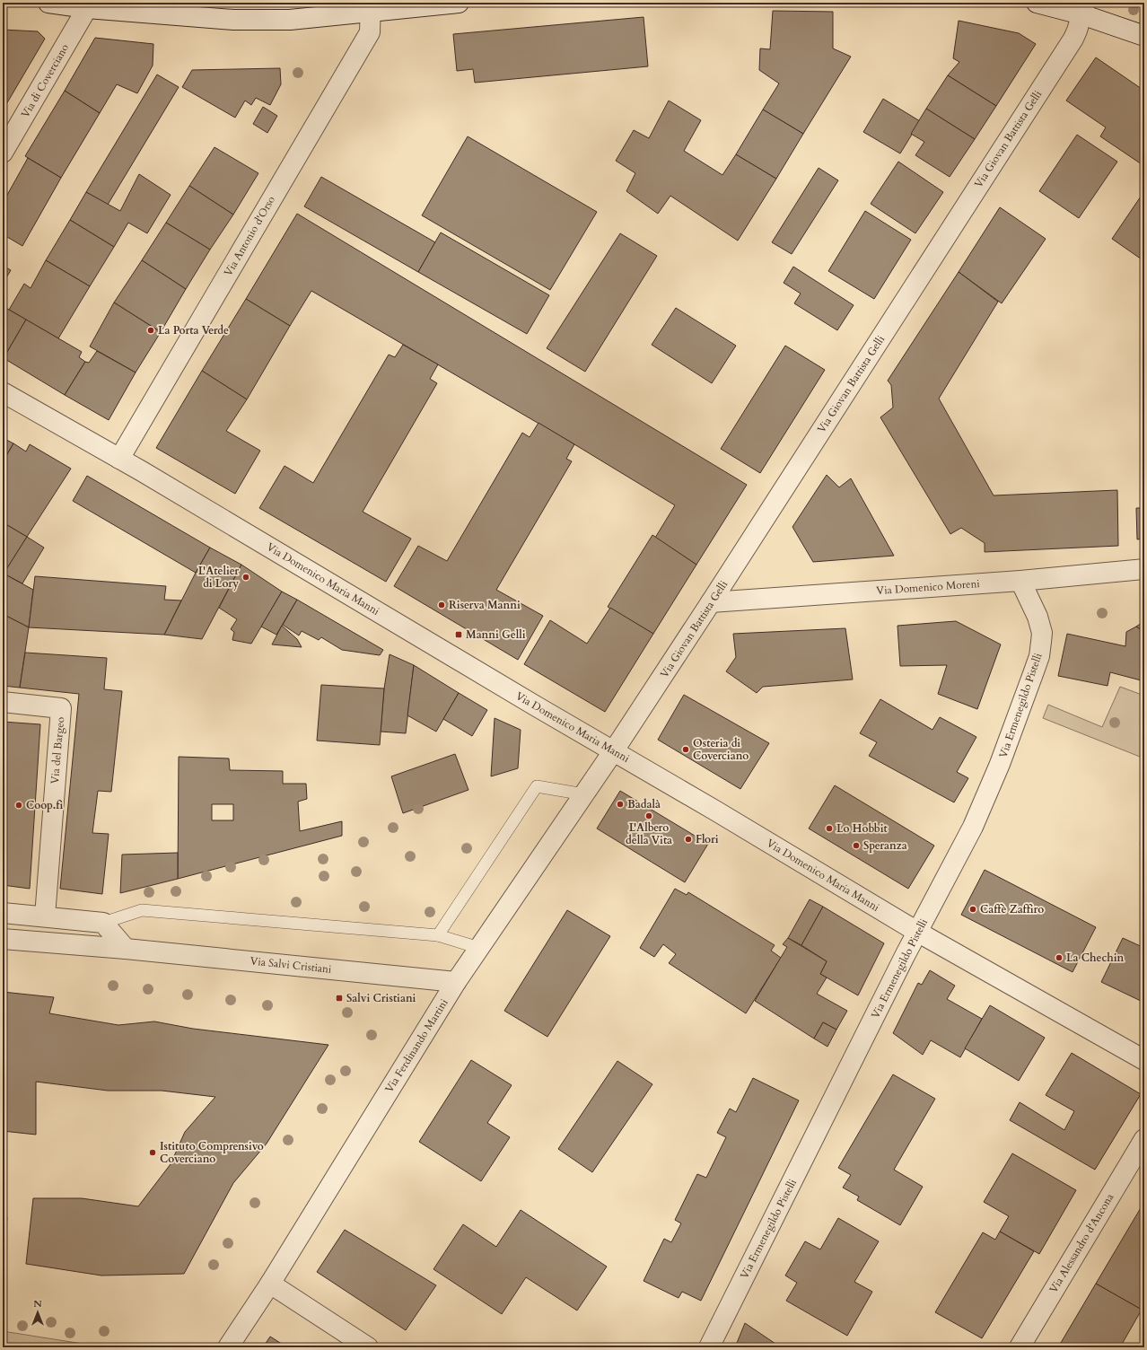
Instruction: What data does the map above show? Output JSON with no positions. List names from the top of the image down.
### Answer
{
  "streets": {
    "street": [
      "Via di Coverciano",
      "Via Giovan Battista Gelli",
      "Via Antonio d'Orso",
      "Via Domenico Maria Manni",
      "Via Domenico Moreni",
      "Via Ermenegildo Pistelli",
      "Via del Bargeo",
      "Via Salvi Cristiani",
      "Via Ferdinando Martini",
      "Via Alessandro d'Ancona"
    ]
  },
  "crossings": [
    ["Via Giovan Battista Gelli", "Via Domenico Maria Manni"],
    ["Via Giovan Battista Gelli", "Via Domenico Moreni"],
    ["Via Giovan Battista Gelli", "Via Ferdinando Martini"],
    ["Via Antonio d'Orso", "Via Domenico Maria Manni"],
    ["Via Domenico Maria Manni", "Via Ermenegildo Pistelli"],
    ["Via Domenico Maria Manni", "Via Ferdinando Martini"],
    ["Via Domenico Moreni", "Via Ermenegildo Pistelli"],
    ["Via Salvi Cristiani", "Via Ferdinando Martini"]
  ],
  "places": {
    "other": [
      "La Porta Verde",
      "L'Atelier di Lory",
      "Riserva Manni",
      "Osteria di Coverciano",
      "Badalà",
      "Coop.fi",
      "L'Albero della Vita",
      "Lo Hobbit",
      "Flori",
      "Speranza",
      "Caffè Zaffiro",
      "La Chechin",
      "Istituto Comprensivo Coverciano"
    ],
    "transit": ["Manni Gelli", "Salvi Cristiani"]
  },
  "north": "top"
}
